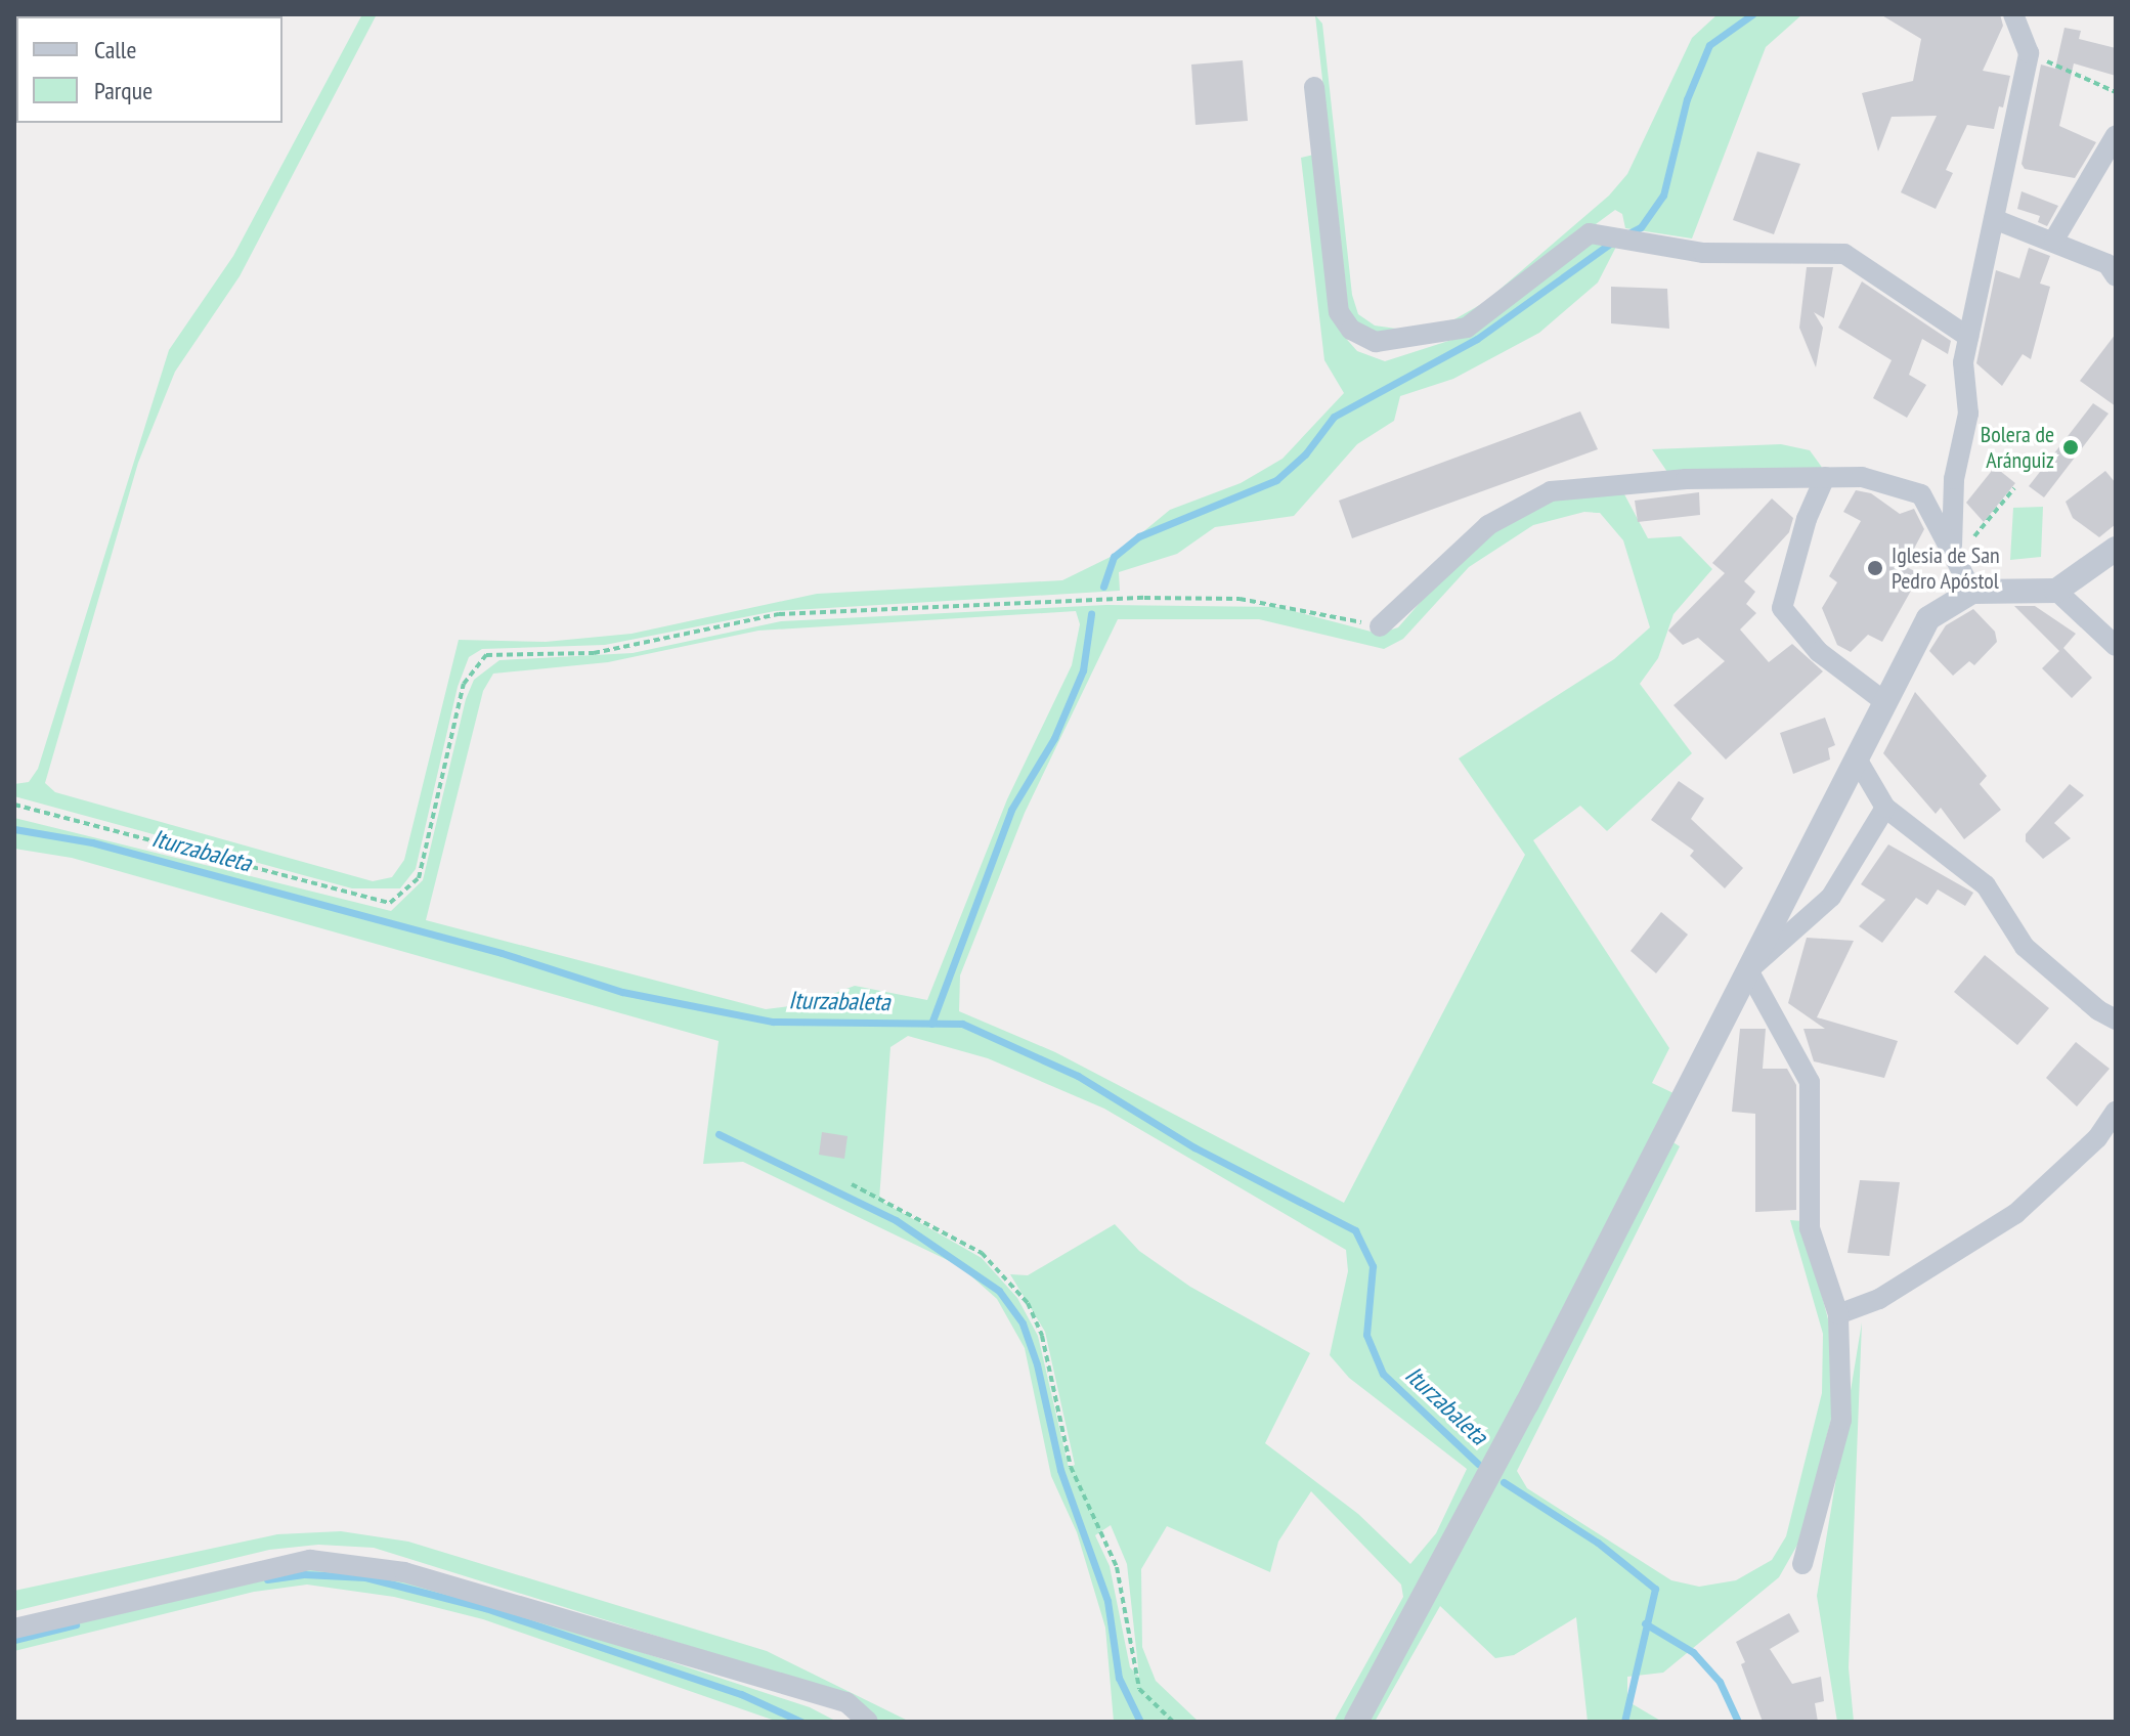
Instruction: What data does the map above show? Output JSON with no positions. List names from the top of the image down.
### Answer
{
  "water": ["Iturzabaleta"],
  "places": ["Bolera de Aránguiz", "Iglesia de San Pedro Apóstol"],
  "legend": ["Calle", "Parque"]
}
